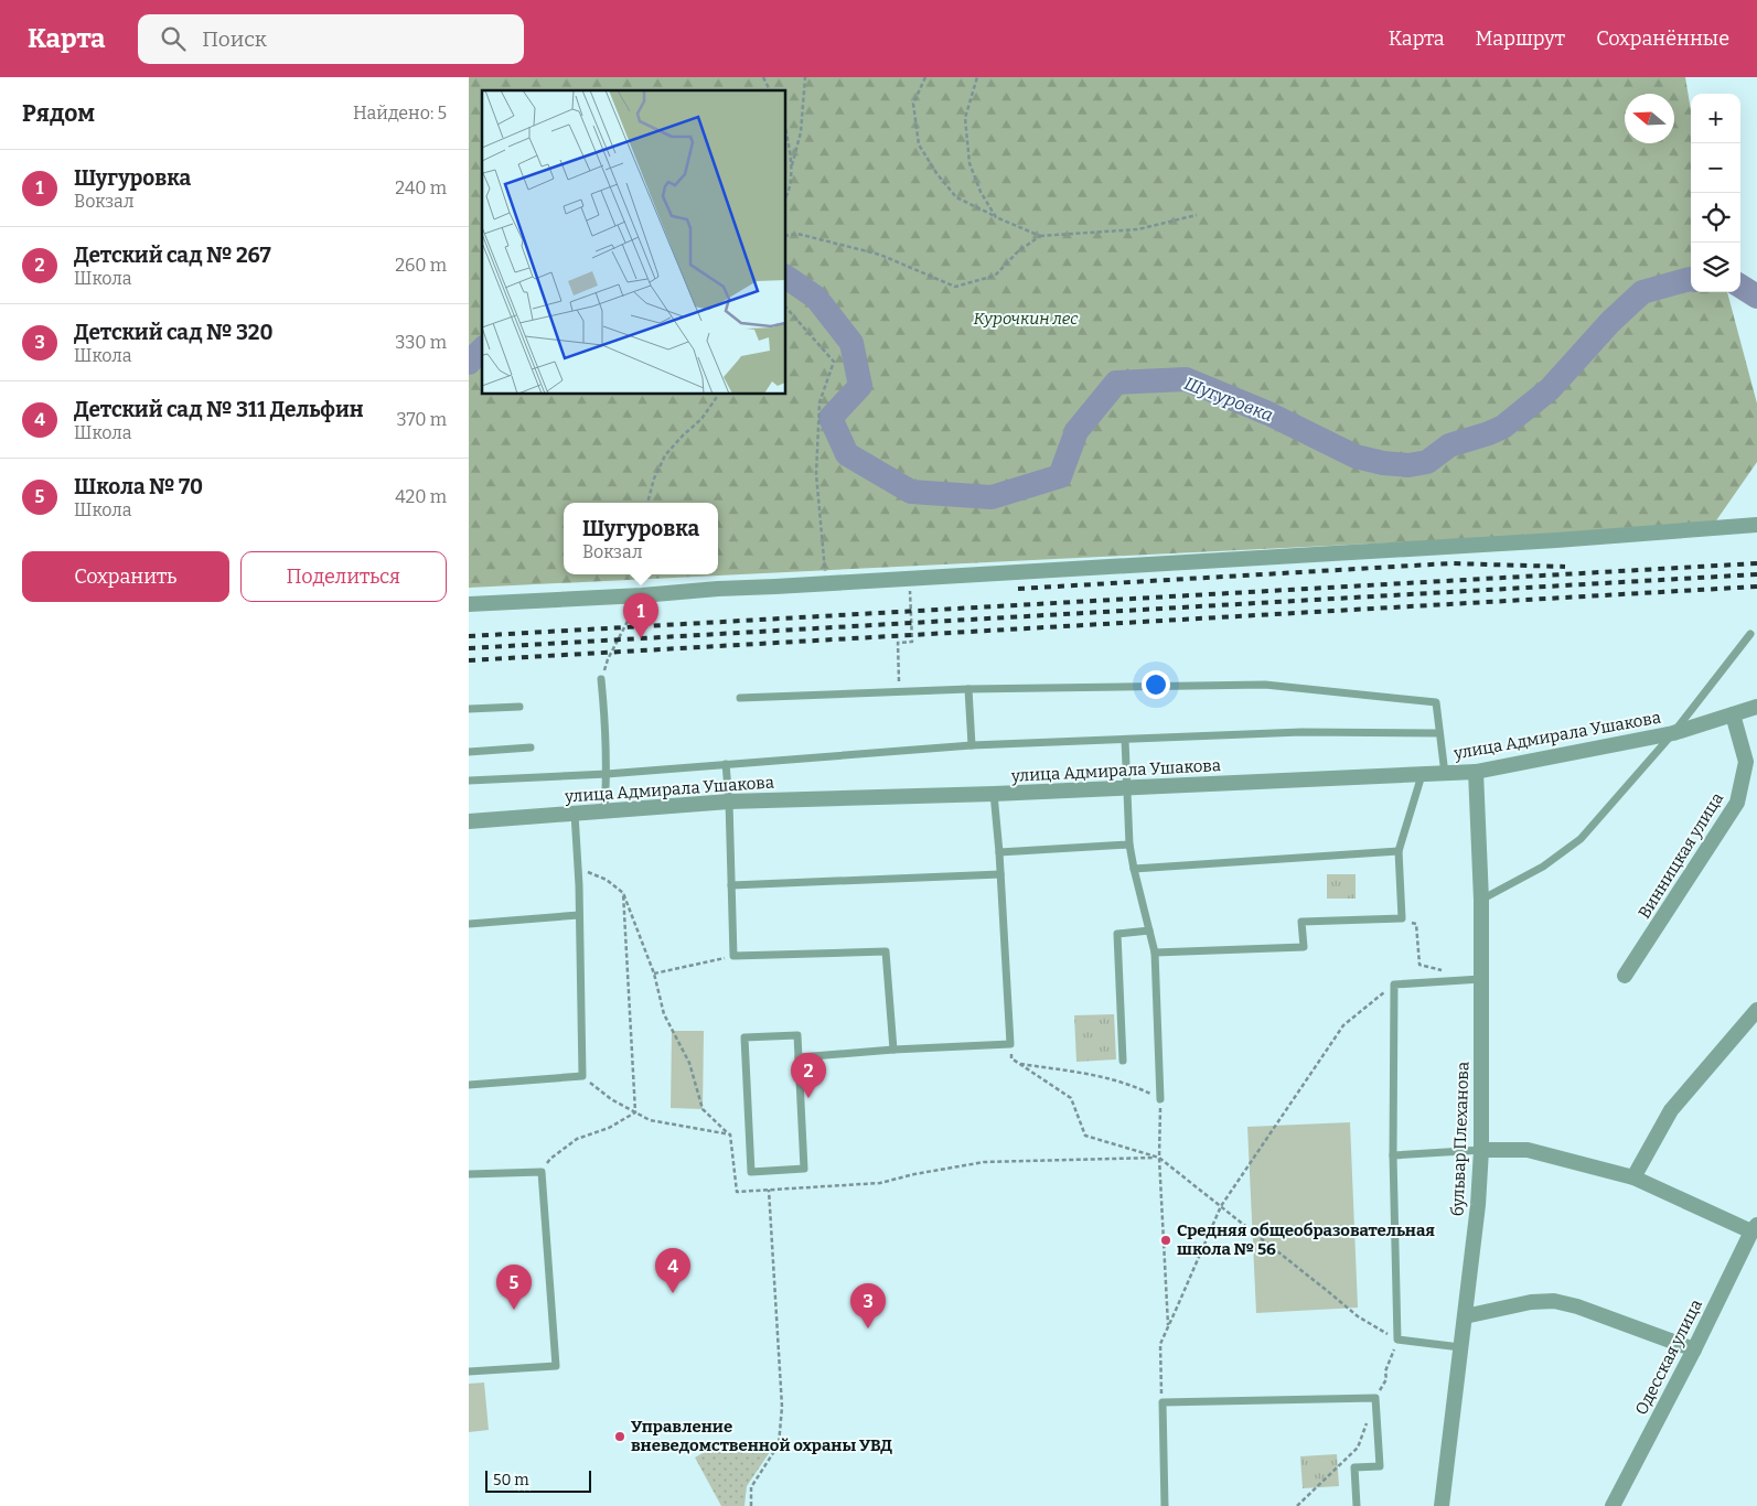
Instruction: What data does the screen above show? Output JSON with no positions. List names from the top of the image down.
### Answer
{
  "streets": {
    "street": [
      "улица Адмирала Ушакова",
      "Винницкая улица",
      "бульвар Плеханова",
      "Одесская улица"
    ]
  },
  "crossings": [
    ["улица Адмирала Ушакова", "Винницкая улица"],
    ["улица Адмирала Ушакова", "бульвар Плеханова"]
  ],
  "water": ["Шугуровка"],
  "parks": ["Курочкин лес"],
  "places": ["Средняя общеобразовательная школа № 56", "Управление вневедомственной охраны УВД"],
  "scale_bar": "50 m",
  "north": "left",
  "page": {
    "header": "Карта",
    "search": "Поиск",
    "nav": ["Карта", "Маршрут", "Сохранённые"],
    "heading": ["Рядом", "Найдено: 5"],
    "map_buttons": ["+", "−"],
    "list": [
      {
        "mark": "1",
        "name": "Шугуровка",
        "note": "Вокзал",
        "value": "240 m"
      },
      {
        "mark": "2",
        "name": "Детский сад № 267",
        "note": "Школа",
        "value": "260 m"
      },
      {
        "mark": "3",
        "name": "Детский сад № 320",
        "note": "Школа",
        "value": "330 m"
      },
      {
        "mark": "4",
        "name": "Детский сад № 311 Дельфин",
        "note": "Школа",
        "value": "370 m"
      },
      {
        "mark": "5",
        "name": "Школа № 70",
        "note": "Школа",
        "value": "420 m"
      }
    ],
    "popup": ["Шугуровка", "Вокзал"],
    "buttons": ["Сохранить", "Поделиться"],
    "pins": [
      "1",
      "2",
      "4",
      "5",
      "3"
    ],
    "scale": "50 m"
  }
}
